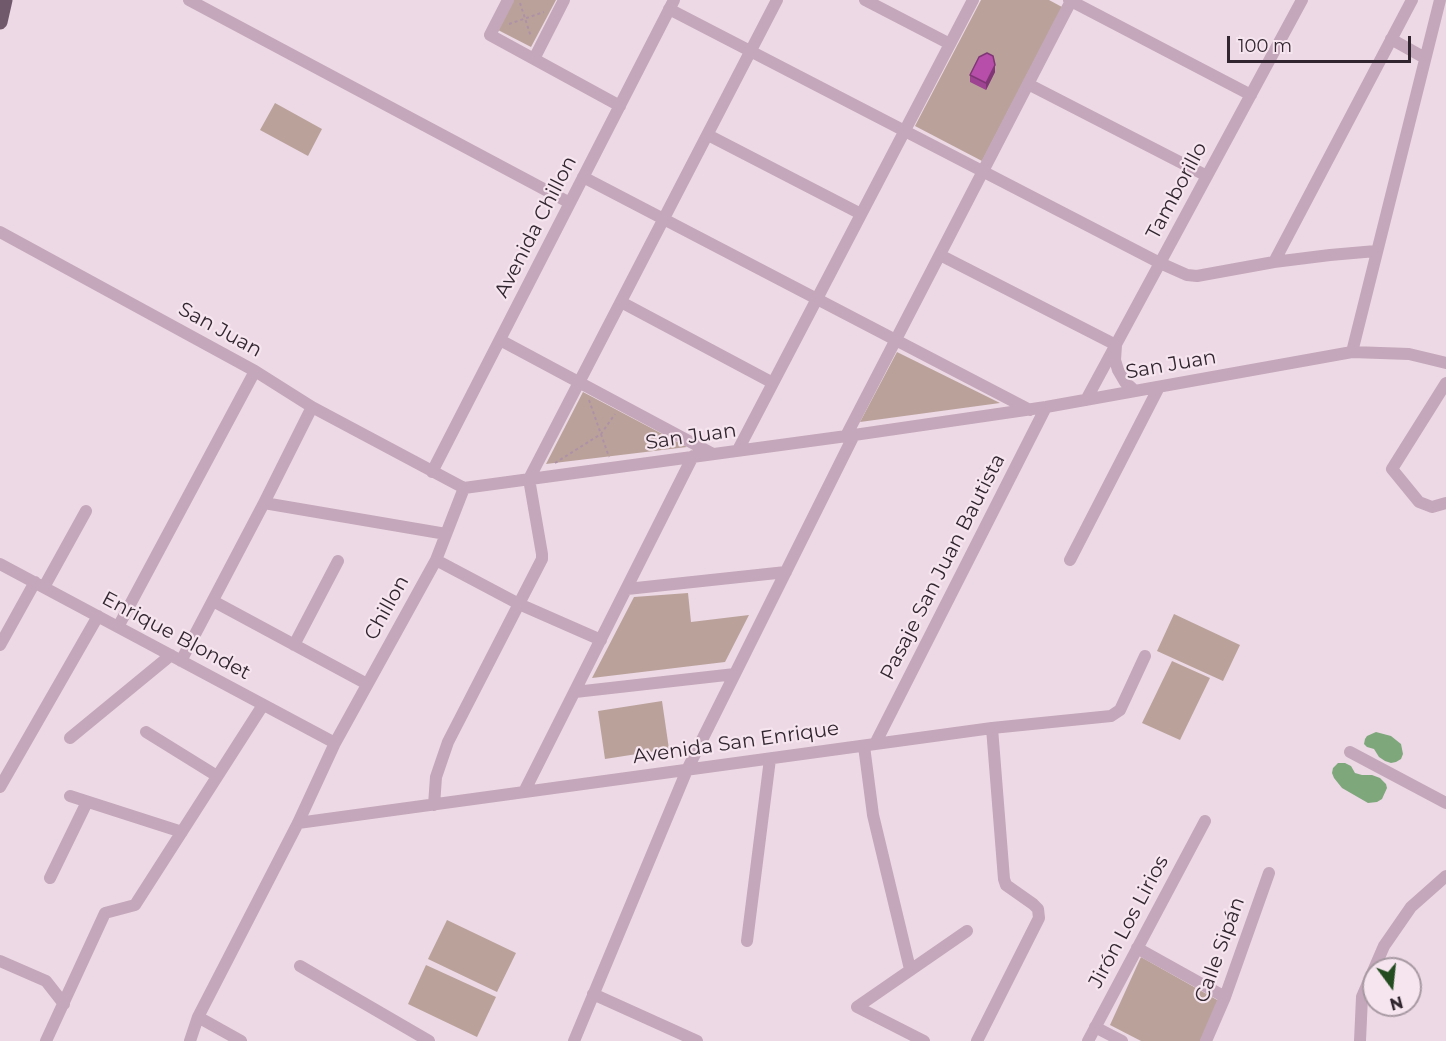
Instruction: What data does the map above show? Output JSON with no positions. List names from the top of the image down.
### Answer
{
  "streets": {
    "street": [
      "Tamborillo",
      "Avenida Chillon",
      "San Juan",
      "Pasaje San Juan Bautista",
      "Chillon",
      "Enrique Blondet",
      "Avenida San Enrique",
      "Jirón Los Lirios",
      "Calle Sipán"
    ]
  },
  "crossings": [
    ["Tamborillo", "San Juan"],
    ["Avenida Chillon", "San Juan"],
    ["San Juan", "Pasaje San Juan Bautista"],
    ["San Juan", "Chillon"],
    ["Pasaje San Juan Bautista", "Avenida San Enrique"],
    ["Chillon", "Enrique Blondet"],
    ["Chillon", "Avenida San Enrique"]
  ],
  "scale_bar": "100 m",
  "north": "bottom"
}
